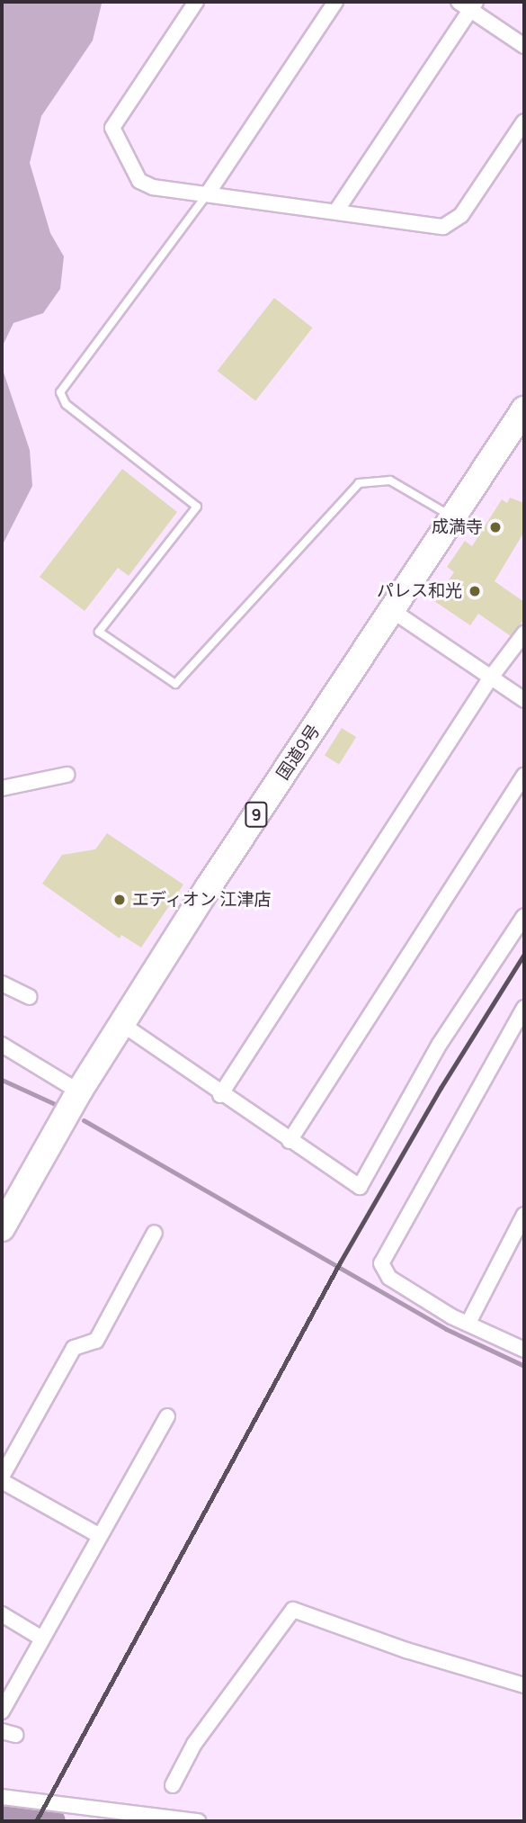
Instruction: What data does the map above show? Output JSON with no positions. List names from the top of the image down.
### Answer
{
  "streets": {
    "highway": ["国道9号", "9"]
  },
  "places": ["成満寺", "パレス和光", "エディオン 江津店"]
}
